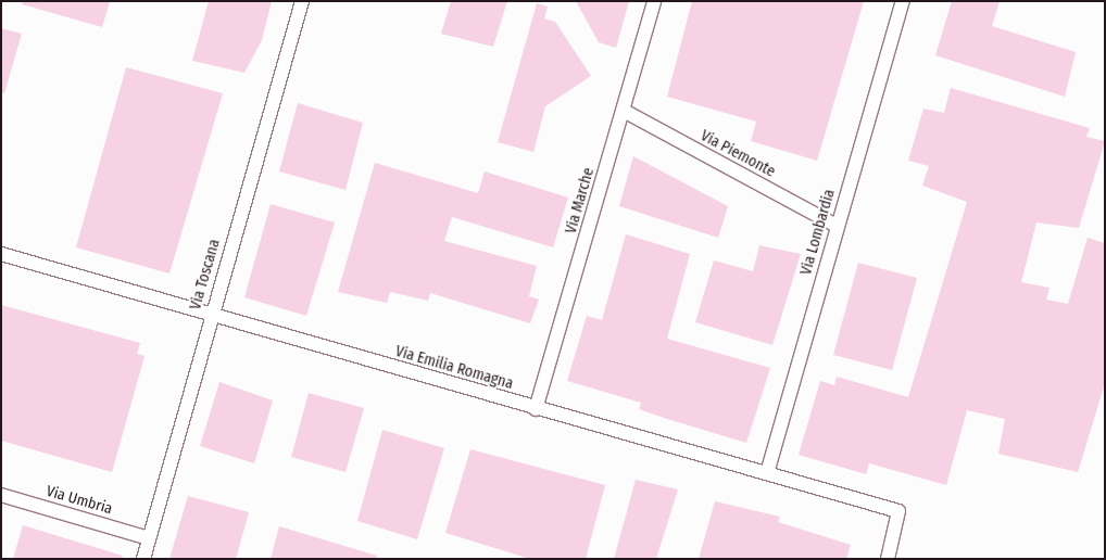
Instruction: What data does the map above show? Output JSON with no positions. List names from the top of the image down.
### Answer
{
  "streets": {
    "street": [
      "Via Piemonte",
      "Via Marche",
      "Via Lombardia",
      "Via Toscana",
      "Via Emilia Romagna",
      "Via Umbria"
    ]
  },
  "crossings": [
    ["Via Piemonte", "Via Marche"],
    ["Via Piemonte", "Via Lombardia"],
    ["Via Marche", "Via Emilia Romagna"],
    ["Via Lombardia", "Via Emilia Romagna"],
    ["Via Toscana", "Via Emilia Romagna"],
    ["Via Toscana", "Via Umbria"]
  ]
}
